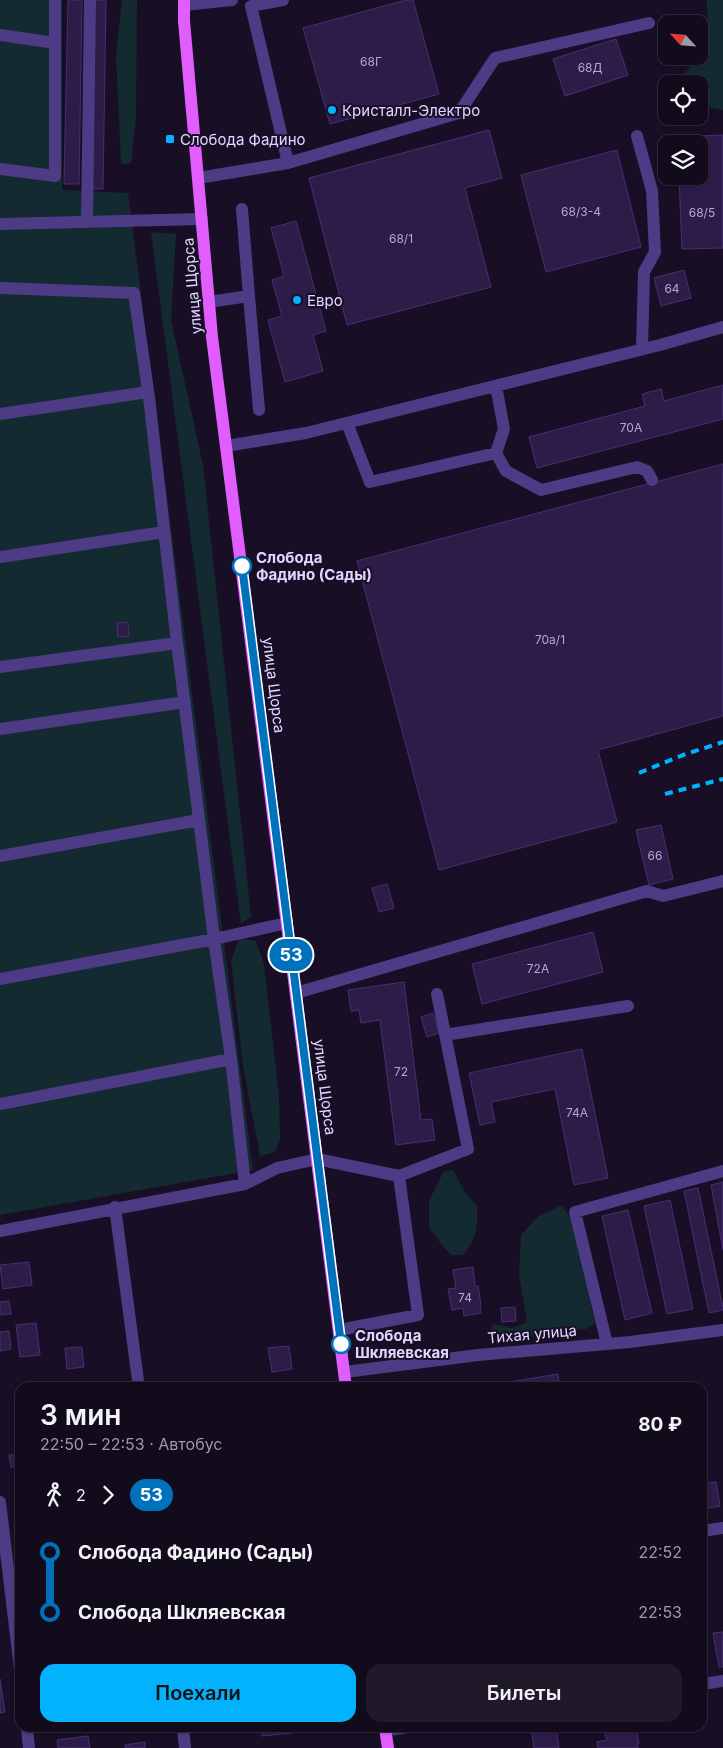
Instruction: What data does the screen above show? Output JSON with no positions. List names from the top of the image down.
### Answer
{
  "streets": {
    "main road": ["улица Щорса"],
    "street": ["Тихая улица"]
  },
  "crossings": [
    ["улица Щорса", "Тихая улица"]
  ],
  "places": {
    "other": [
      "Кристалл-Электро",
      "Евро",
      "Слобода Фадино (Сады)",
      "Слобода Шкляевская"
    ],
    "transit": ["Слобода Фадино"]
  },
  "lines": ["bus line 53"],
  "house_numbers": [
    "68Г",
    "68Д",
    "68/3-4",
    "68/5",
    "68/1",
    "64",
    "70А",
    "70а/1",
    "66",
    "72А",
    "72",
    "74А",
    "74"
  ],
  "north": "top left",
  "page": {
    "on_map": "53",
    "heading": ["3 мин", "22:50 – 22:53 · Автобус", "80 ₽"],
    "legs": ["2", "53"],
    "list": [
      {
        "name": "Слобода Фадино (Сады)",
        "value": "22:52"
      },
      {
        "name": "Слобода Шкляевская",
        "value": "22:53"
      }
    ],
    "buttons": ["Поехали", "Билеты"]
  }
}
